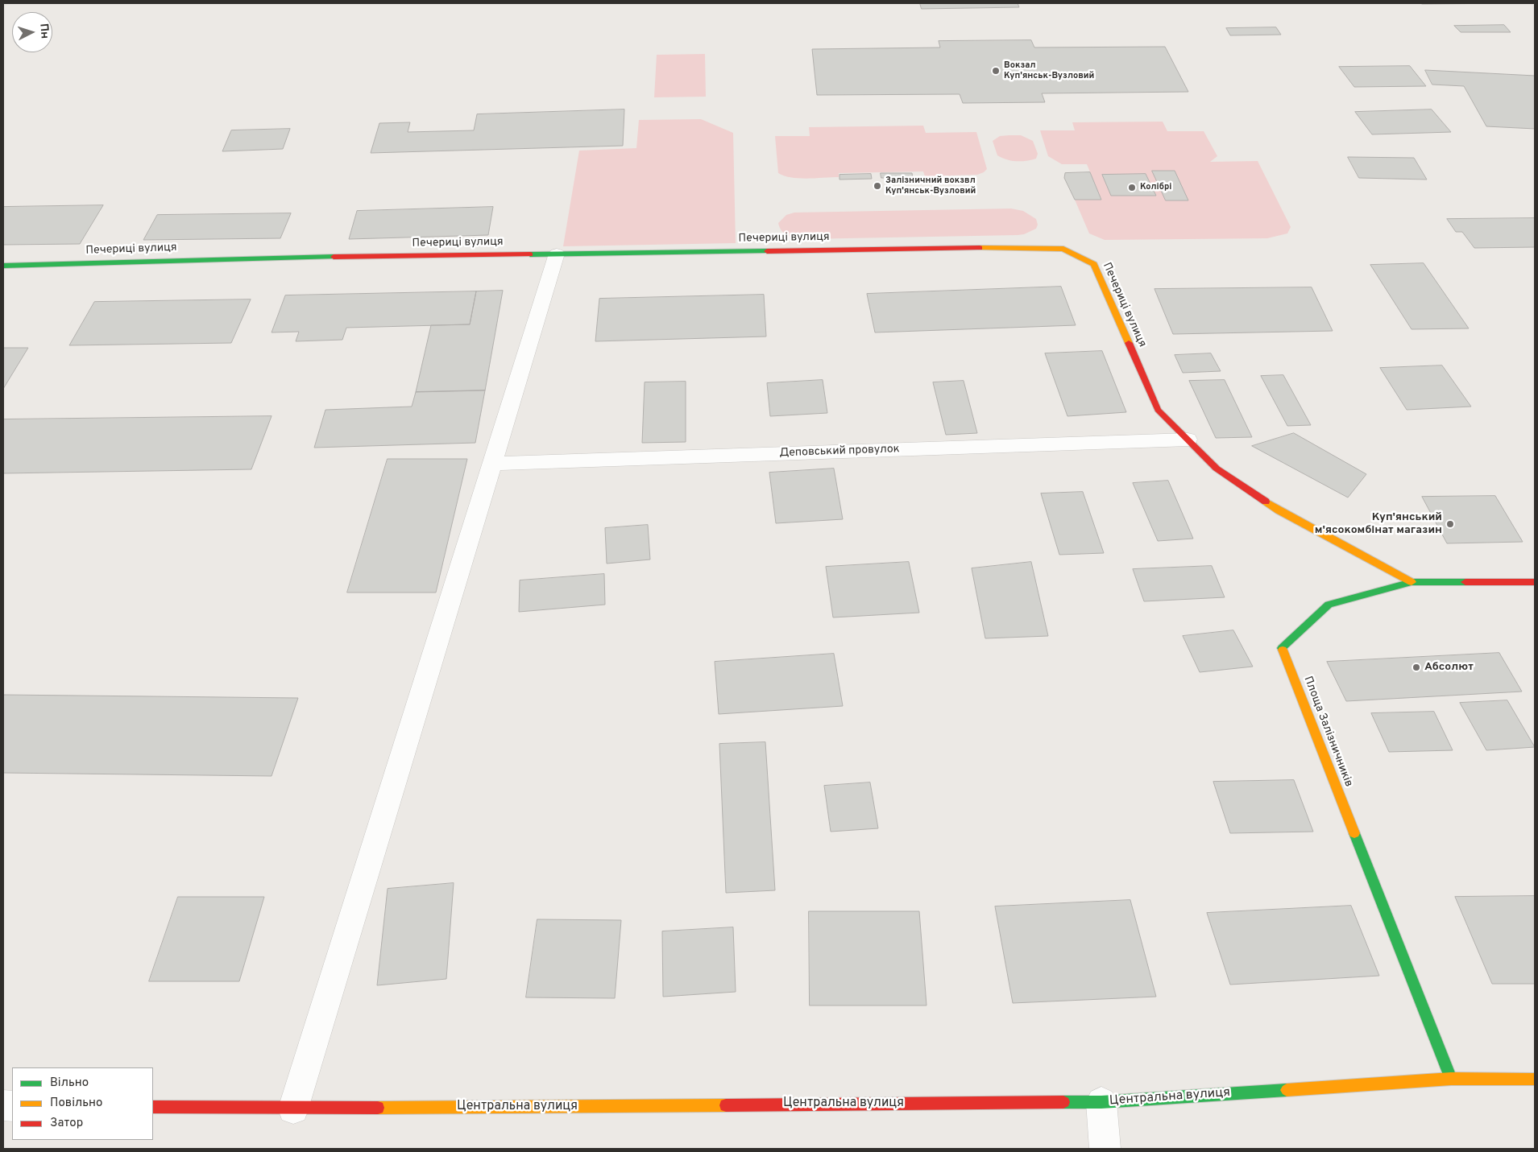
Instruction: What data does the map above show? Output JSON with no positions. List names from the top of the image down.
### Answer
{
  "streets": {
    "street": [
      "Печериці вулиця",
      "Деповський провулок",
      "Площа Залізничників",
      "Центральна вулиця"
    ]
  },
  "crossings": [
    ["Печериці вулиця", "Деповський провулок"],
    ["Печериці вулиця", "Площа Залізничників"],
    ["Площа Залізничників", "Центральна вулиця"]
  ],
  "places": [
    "Вокзал Куп'янськ-Вузловий",
    "Залізничний вокзвл Куп'янськ-Вузловий",
    "Колібрі",
    "Куп'янський м'ясокомбінат магазин",
    "Абсолют"
  ],
  "legend": ["Вільно", "Повільно", "Затор"],
  "north": "right"
}
